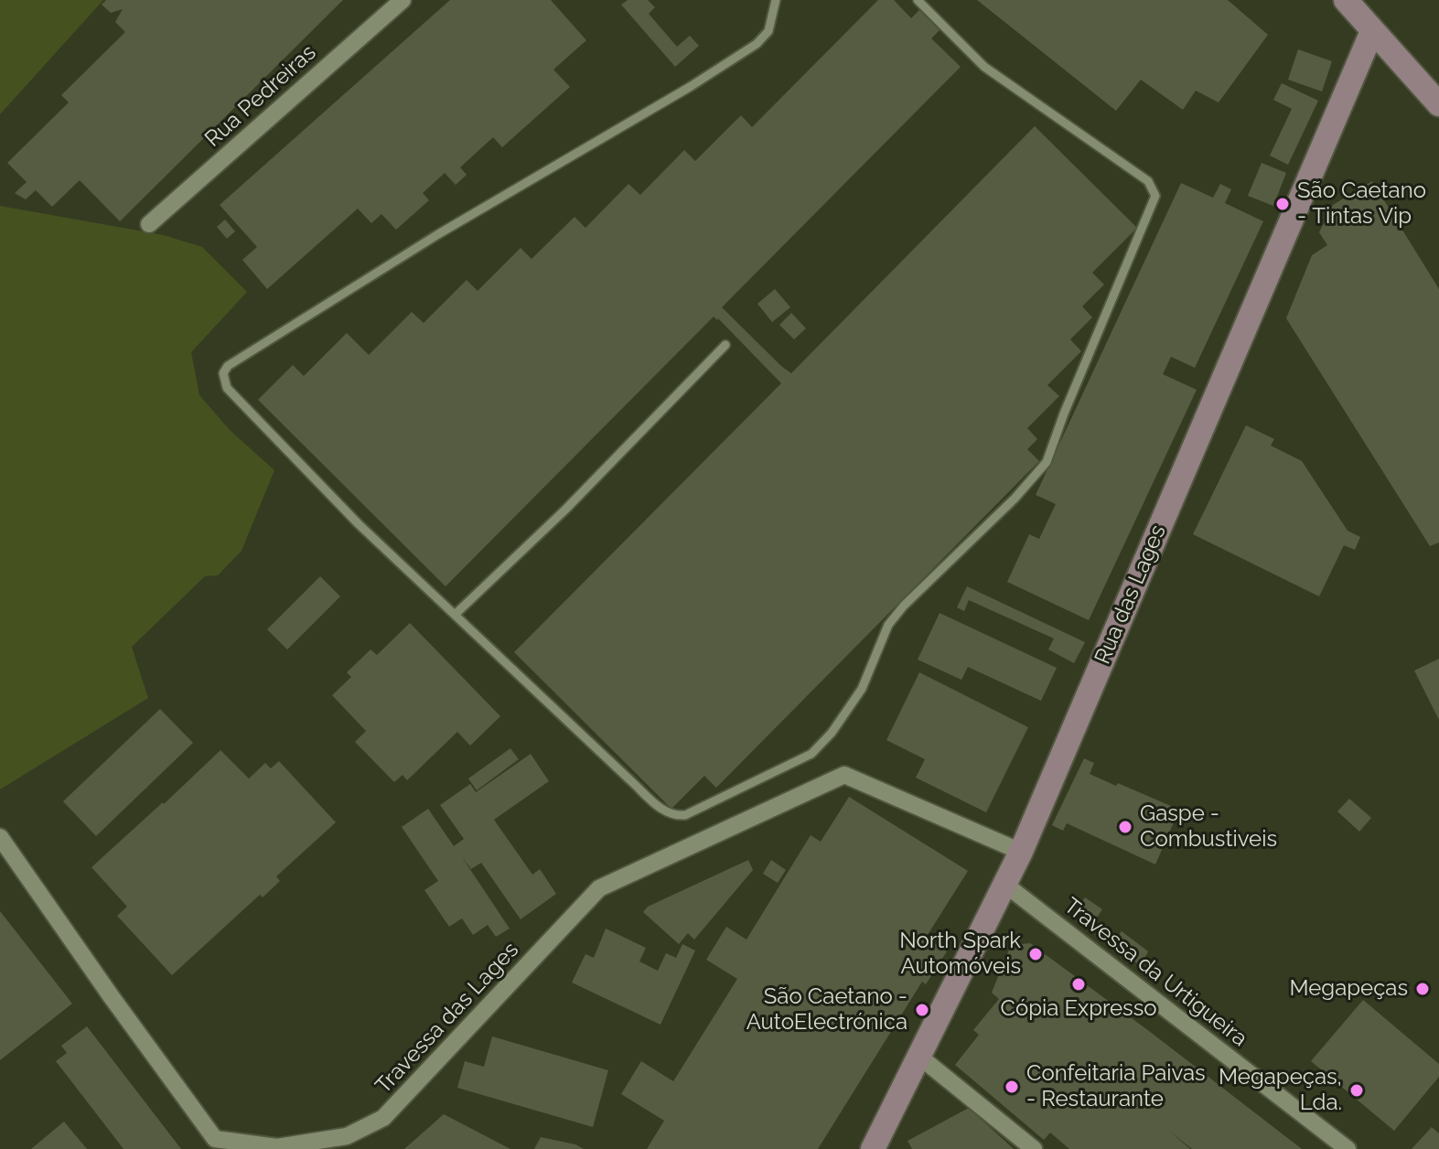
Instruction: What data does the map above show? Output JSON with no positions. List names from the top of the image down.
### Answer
{
  "streets": {
    "main road": ["Rua das Lages"],
    "street": ["Rua Pedreiras", "Travessa da Urtigueira", "Travessa das Lages"]
  },
  "crossings": [
    ["Rua das Lages", "Travessa da Urtigueira"],
    ["Rua das Lages", "Travessa das Lages"]
  ],
  "places": [
    "São Caetano - Tintas Vip",
    "Gaspe - Combustiveis",
    "North Spark Automóveis",
    "Cópia Expresso",
    "Megapeças",
    "São Caetano - AutoElectrónica",
    "Confeitaria Paivas - Restaurante",
    "Megapeças, Lda."
  ]
}
